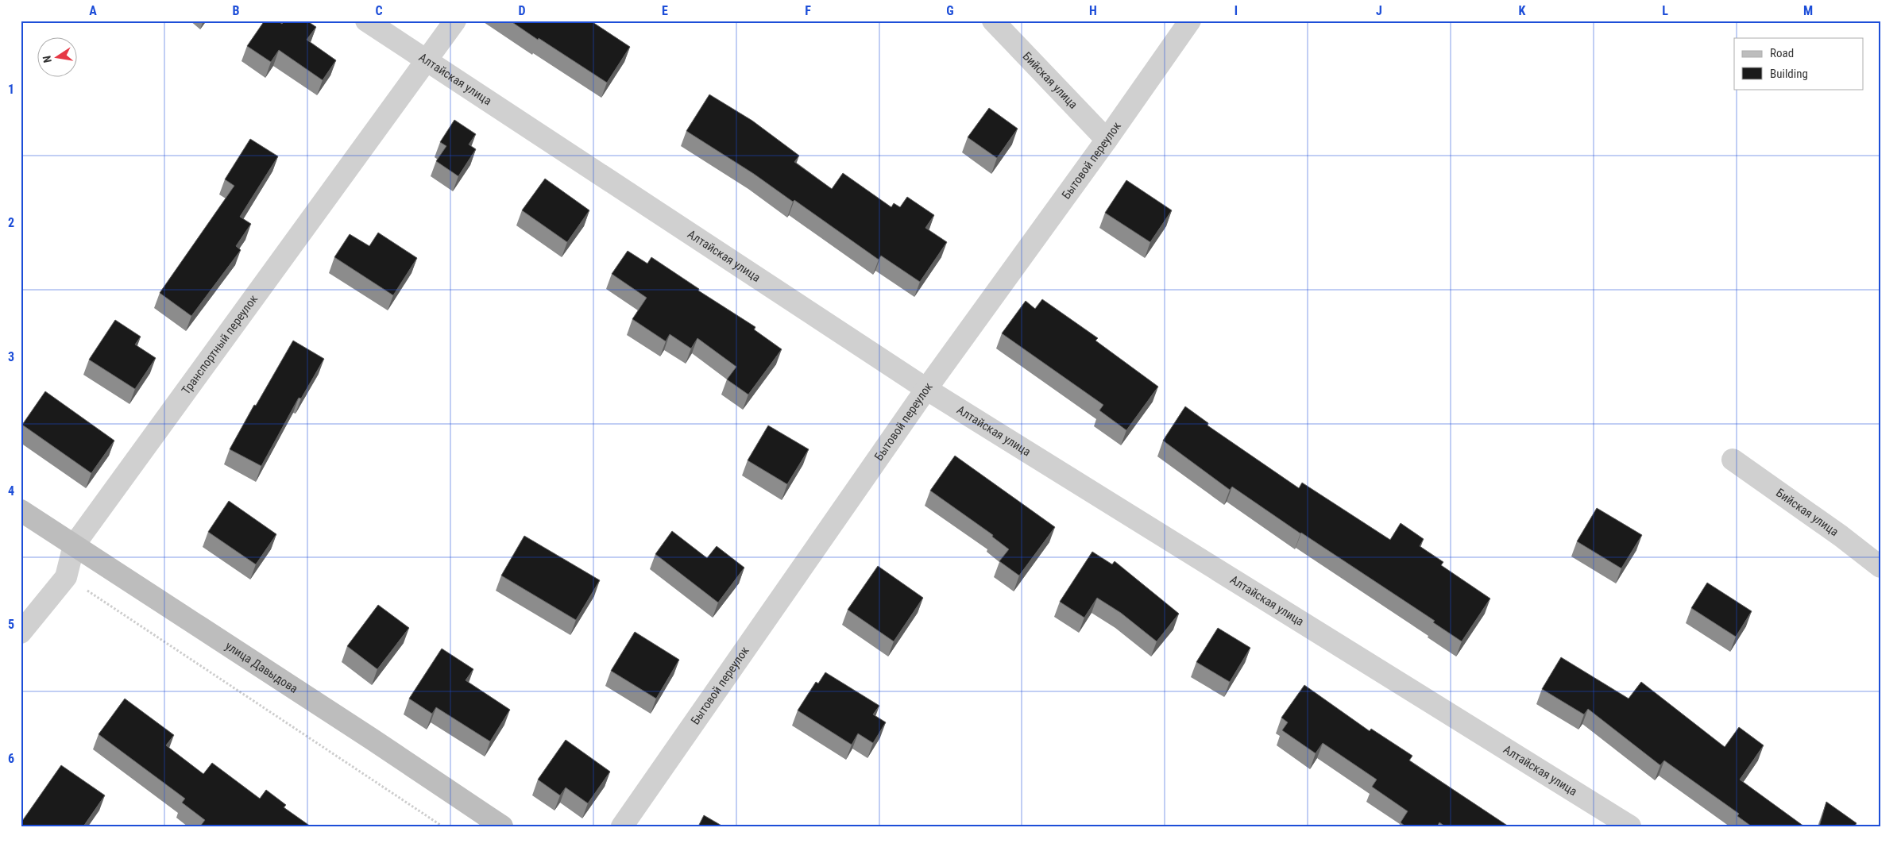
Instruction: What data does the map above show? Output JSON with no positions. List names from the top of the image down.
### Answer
{
  "streets": {
    "main road": ["улица Давыдова"],
    "street": [
      "Алтайская улица",
      "Бийская улица",
      "Бытовой переулок",
      "Транспортный переулок"
    ]
  },
  "crossings": [
    ["Алтайская улица", "Бытовой переулок"],
    ["Алтайская улица", "Транспортный переулок"],
    ["Бийская улица", "Бытовой переулок"],
    ["Транспортный переулок", "улица Давыдова"]
  ],
  "legend": ["Road", "Building"],
  "north": "left",
  "grid": {
    "columns": [
      "A",
      "B",
      "C",
      "D",
      "E",
      "F",
      "G",
      "H",
      "I",
      "J",
      "K",
      "L",
      "M"
    ],
    "rows": [
      "1",
      "2",
      "3",
      "4",
      "5",
      "6"
    ]
  }
}
